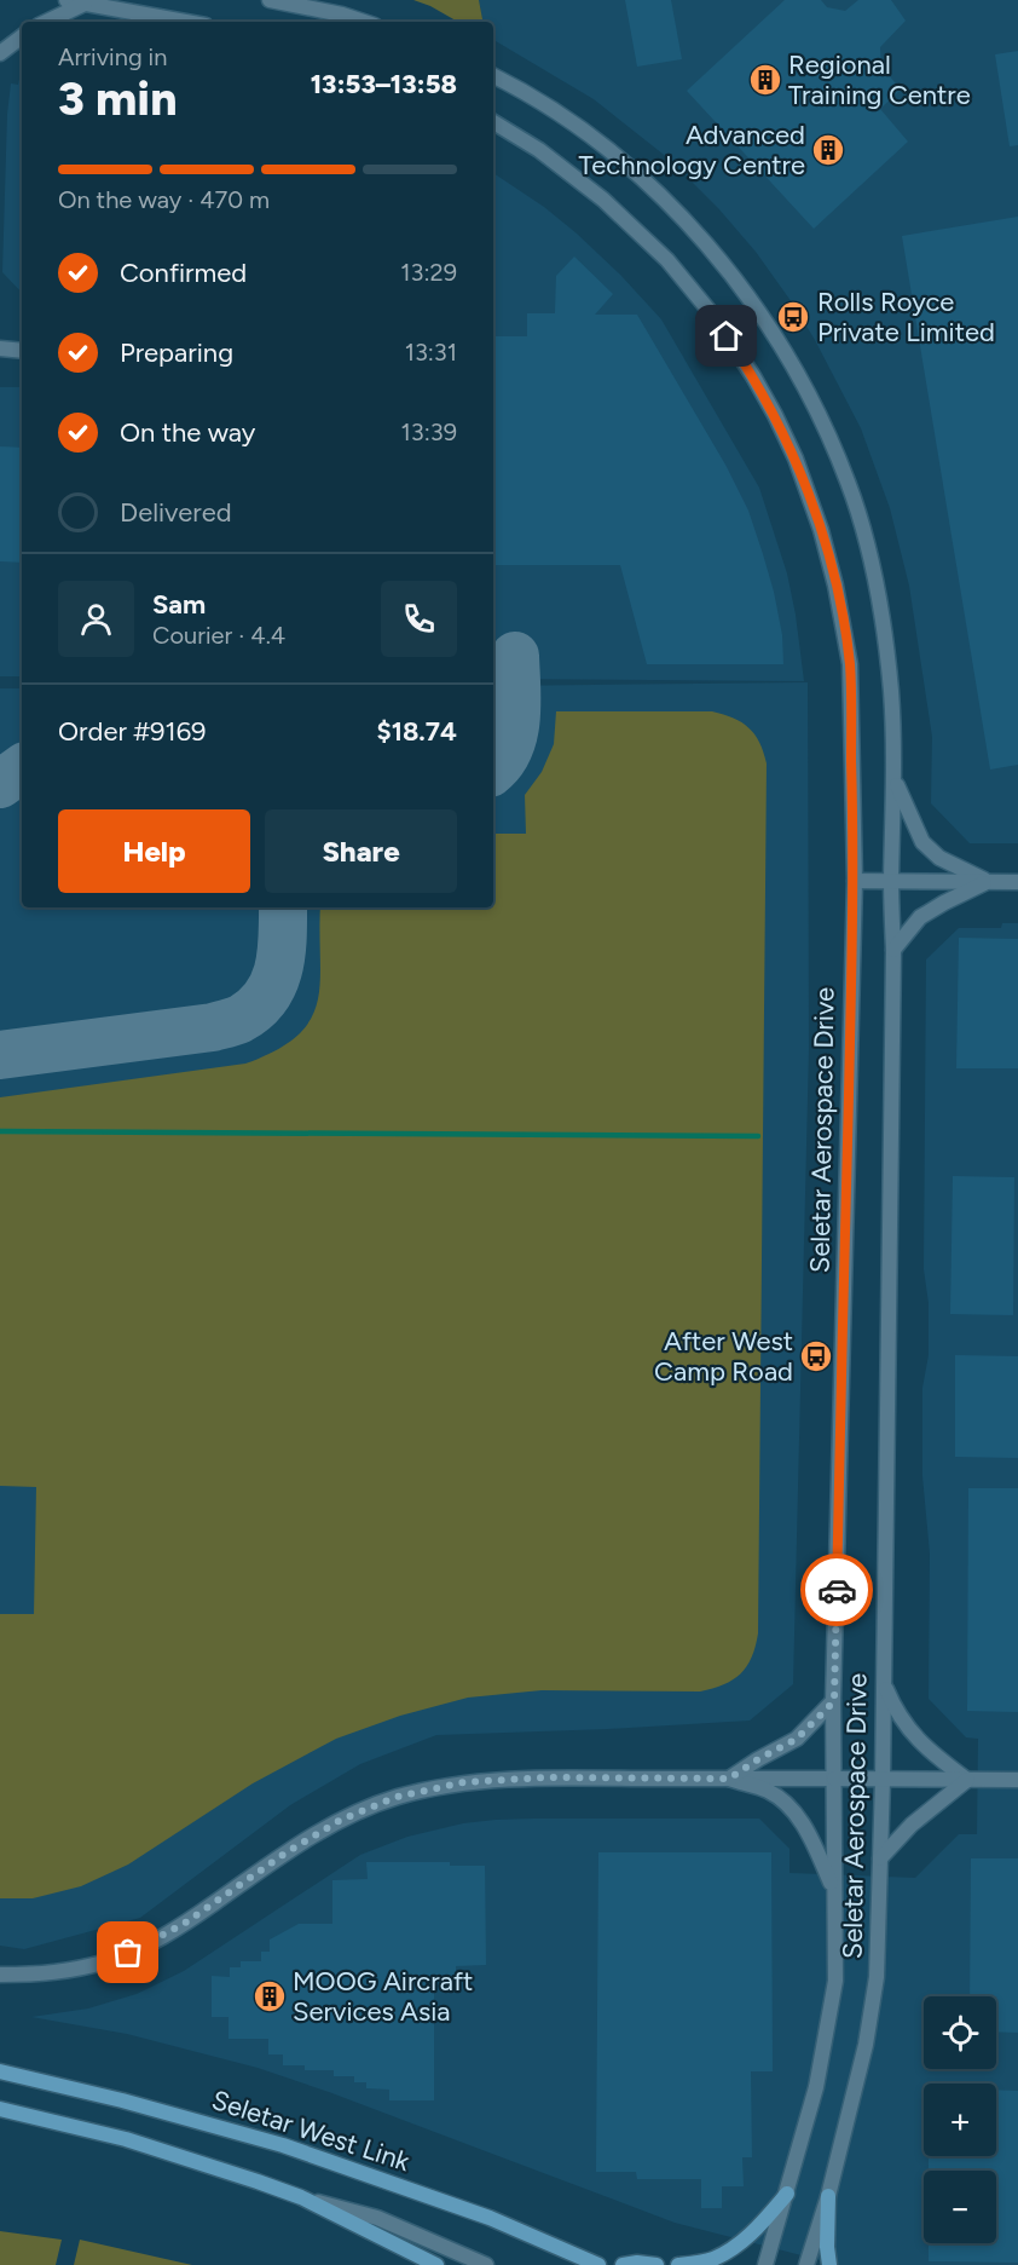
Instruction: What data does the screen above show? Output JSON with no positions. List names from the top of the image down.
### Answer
{
  "streets": {
    "main road": ["Seletar West Link"],
    "street": ["Seletar Aerospace Drive"]
  },
  "places": {
    "building": ["Regional Training Centre", "Advanced Technology Centre", "MOOG Aircraft Services Asia"],
    "bus stop": ["Rolls Royce Private Limited", "After West Camp Road"]
  },
  "page": {
    "heading": ["3 min", "Arriving in", "13:53–13:58"],
    "panel": [
      "Sam",
      "Courier · 4.4",
      "Order #9169",
      "$18.74"
    ],
    "bar": "On the way · 470 m",
    "list": [
      ["Confirmed", "13:29"],
      ["Preparing", "13:31"],
      ["On the way", "13:39"],
      "Delivered"
    ],
    "buttons": ["Help", "Share"],
    "map_buttons": ["+", "−"]
  }
}
